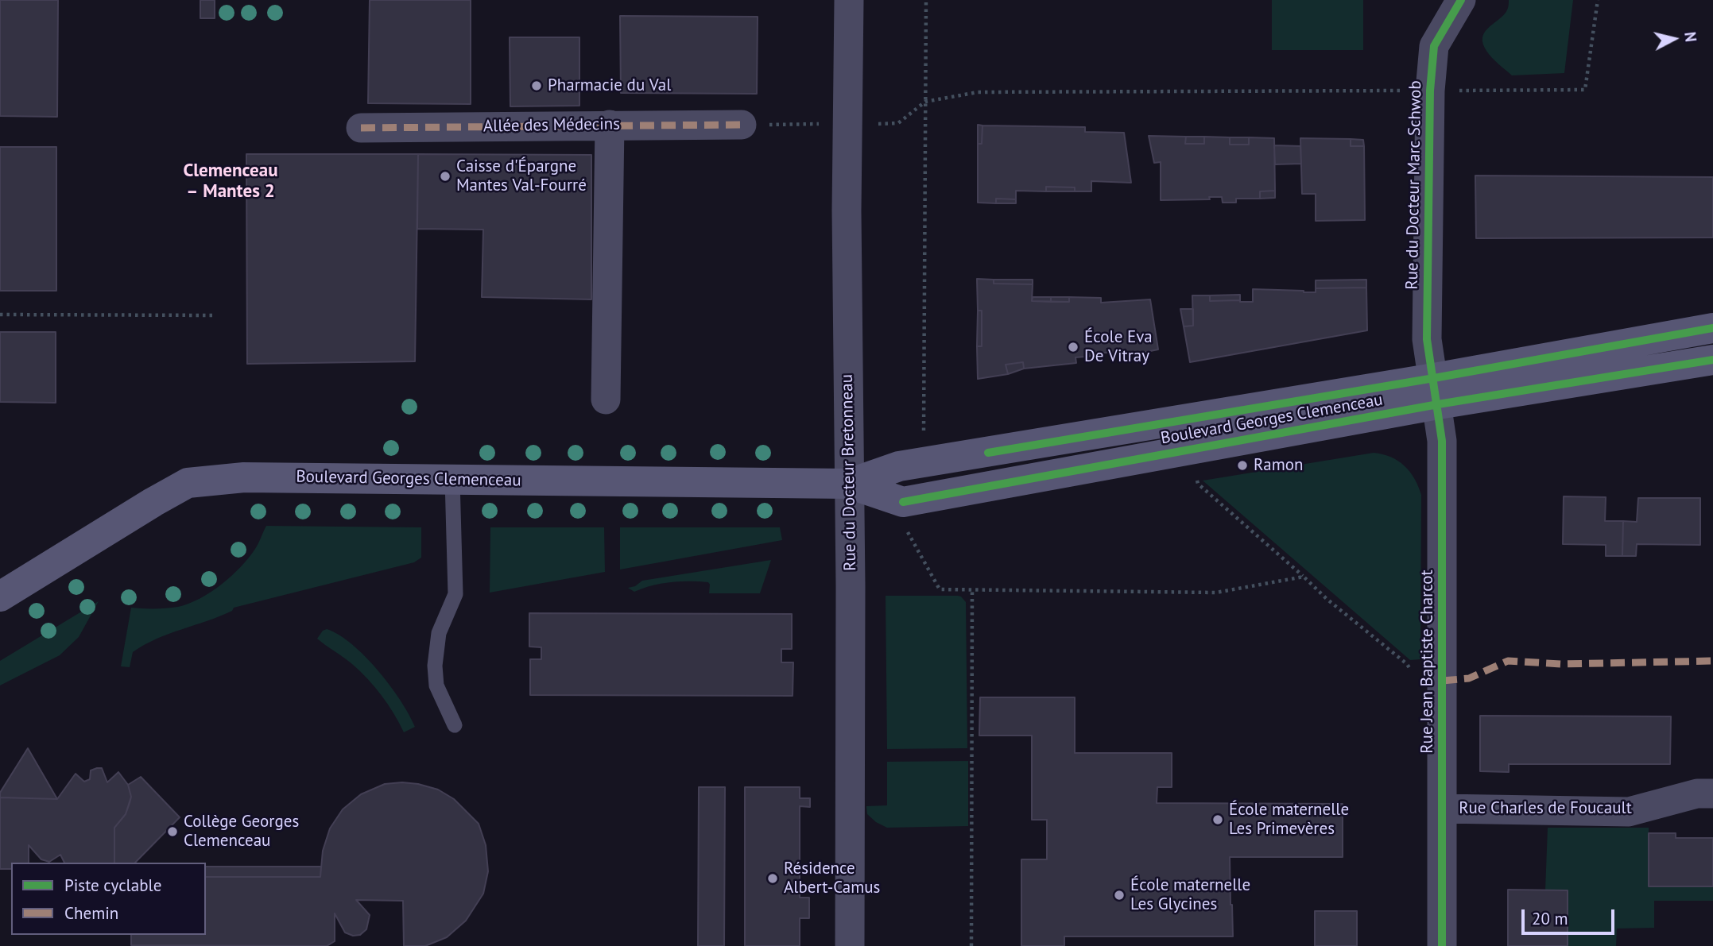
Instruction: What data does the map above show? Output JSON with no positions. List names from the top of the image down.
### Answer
{
  "streets": {
    "main road": ["Boulevard Georges Clemenceau"],
    "street": [
      "Allée des Médecins",
      "Rue du Docteur Marc Schwob",
      "Rue du Docteur Bretonneau",
      "Rue Jean Baptiste Charcot",
      "Rue Charles de Foucault"
    ]
  },
  "crossings": [
    ["Rue du Docteur Marc Schwob", "Boulevard Georges Clemenceau"],
    ["Rue du Docteur Marc Schwob", "Rue Jean Baptiste Charcot"],
    ["Boulevard Georges Clemenceau", "Rue du Docteur Bretonneau"],
    ["Boulevard Georges Clemenceau", "Rue Jean Baptiste Charcot"],
    ["Rue Jean Baptiste Charcot", "Rue Charles de Foucault"]
  ],
  "districts": ["Clemenceau – Mantes 2"],
  "places": [
    "Pharmacie du Val",
    "Caisse d'Épargne Mantes Val-Fourré",
    "École Eva De Vitray",
    "Ramon",
    "École maternelle Les Primevères",
    "Collège Georges Clemenceau",
    "Résidence Albert-Camus",
    "École maternelle Les Glycines"
  ],
  "legend": ["Piste cyclable", "Chemin"],
  "scale_bar": "20 m",
  "north": "right"
}
